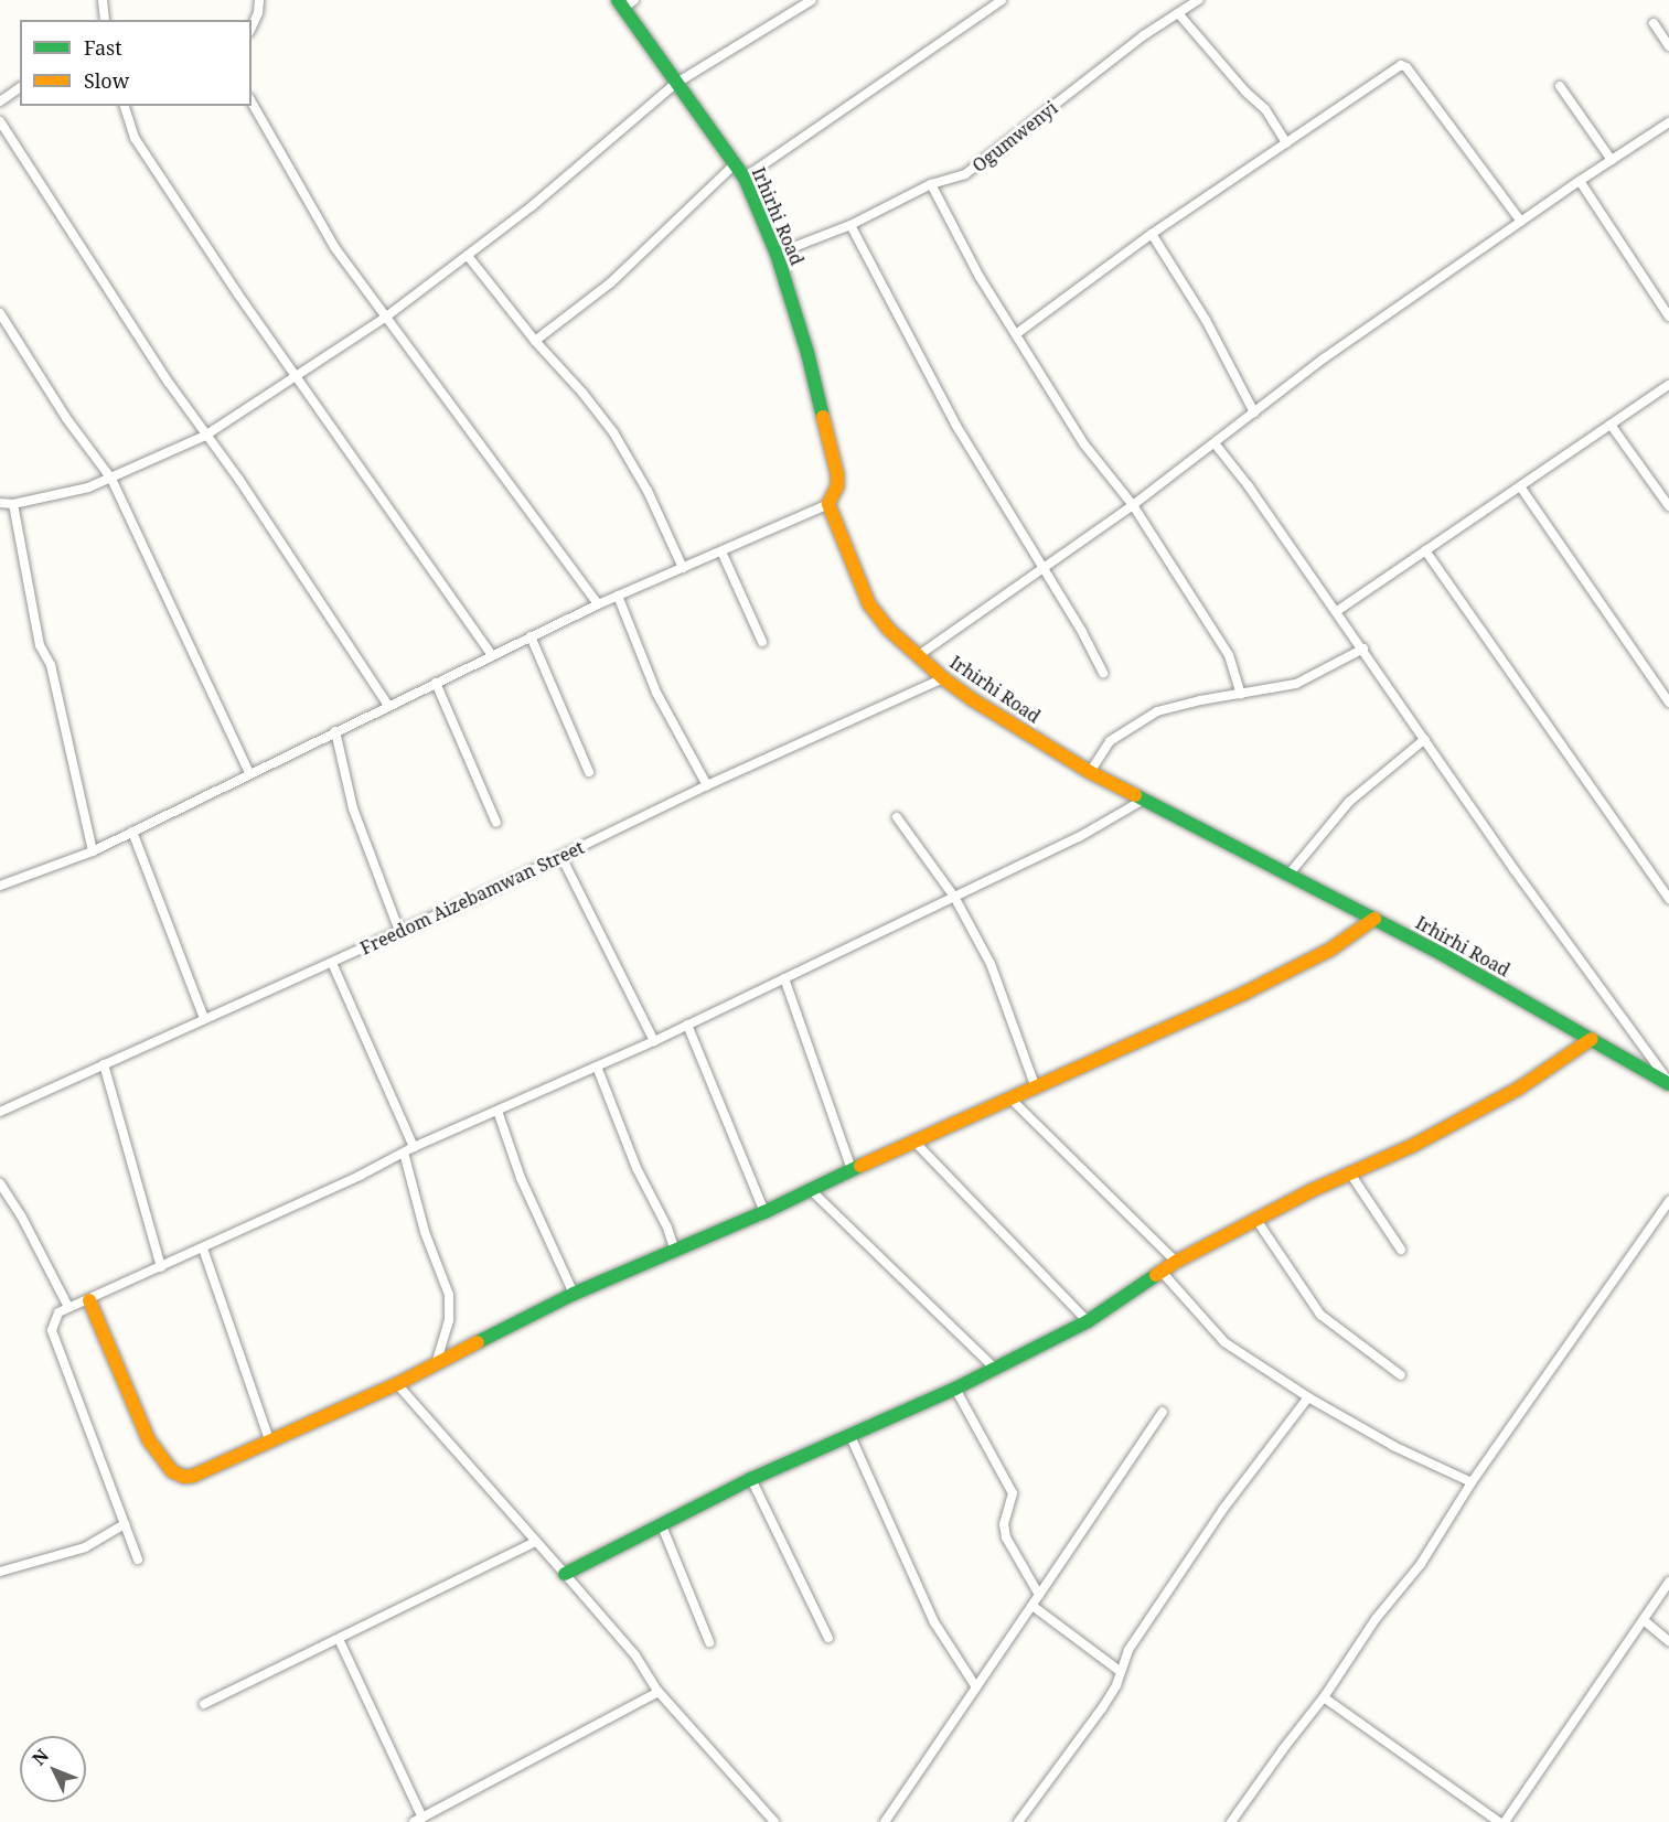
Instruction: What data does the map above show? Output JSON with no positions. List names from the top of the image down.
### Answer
{
  "streets": {
    "street": ["Ogumwenyi", "Irhirhi Road", "Freedom Aizebamwan Street"]
  },
  "crossings": [
    ["Ogumwenyi", "Irhirhi Road"],
    ["Irhirhi Road", "Freedom Aizebamwan Street"]
  ],
  "legend": ["Fast", "Slow"],
  "north": "top left"
}
